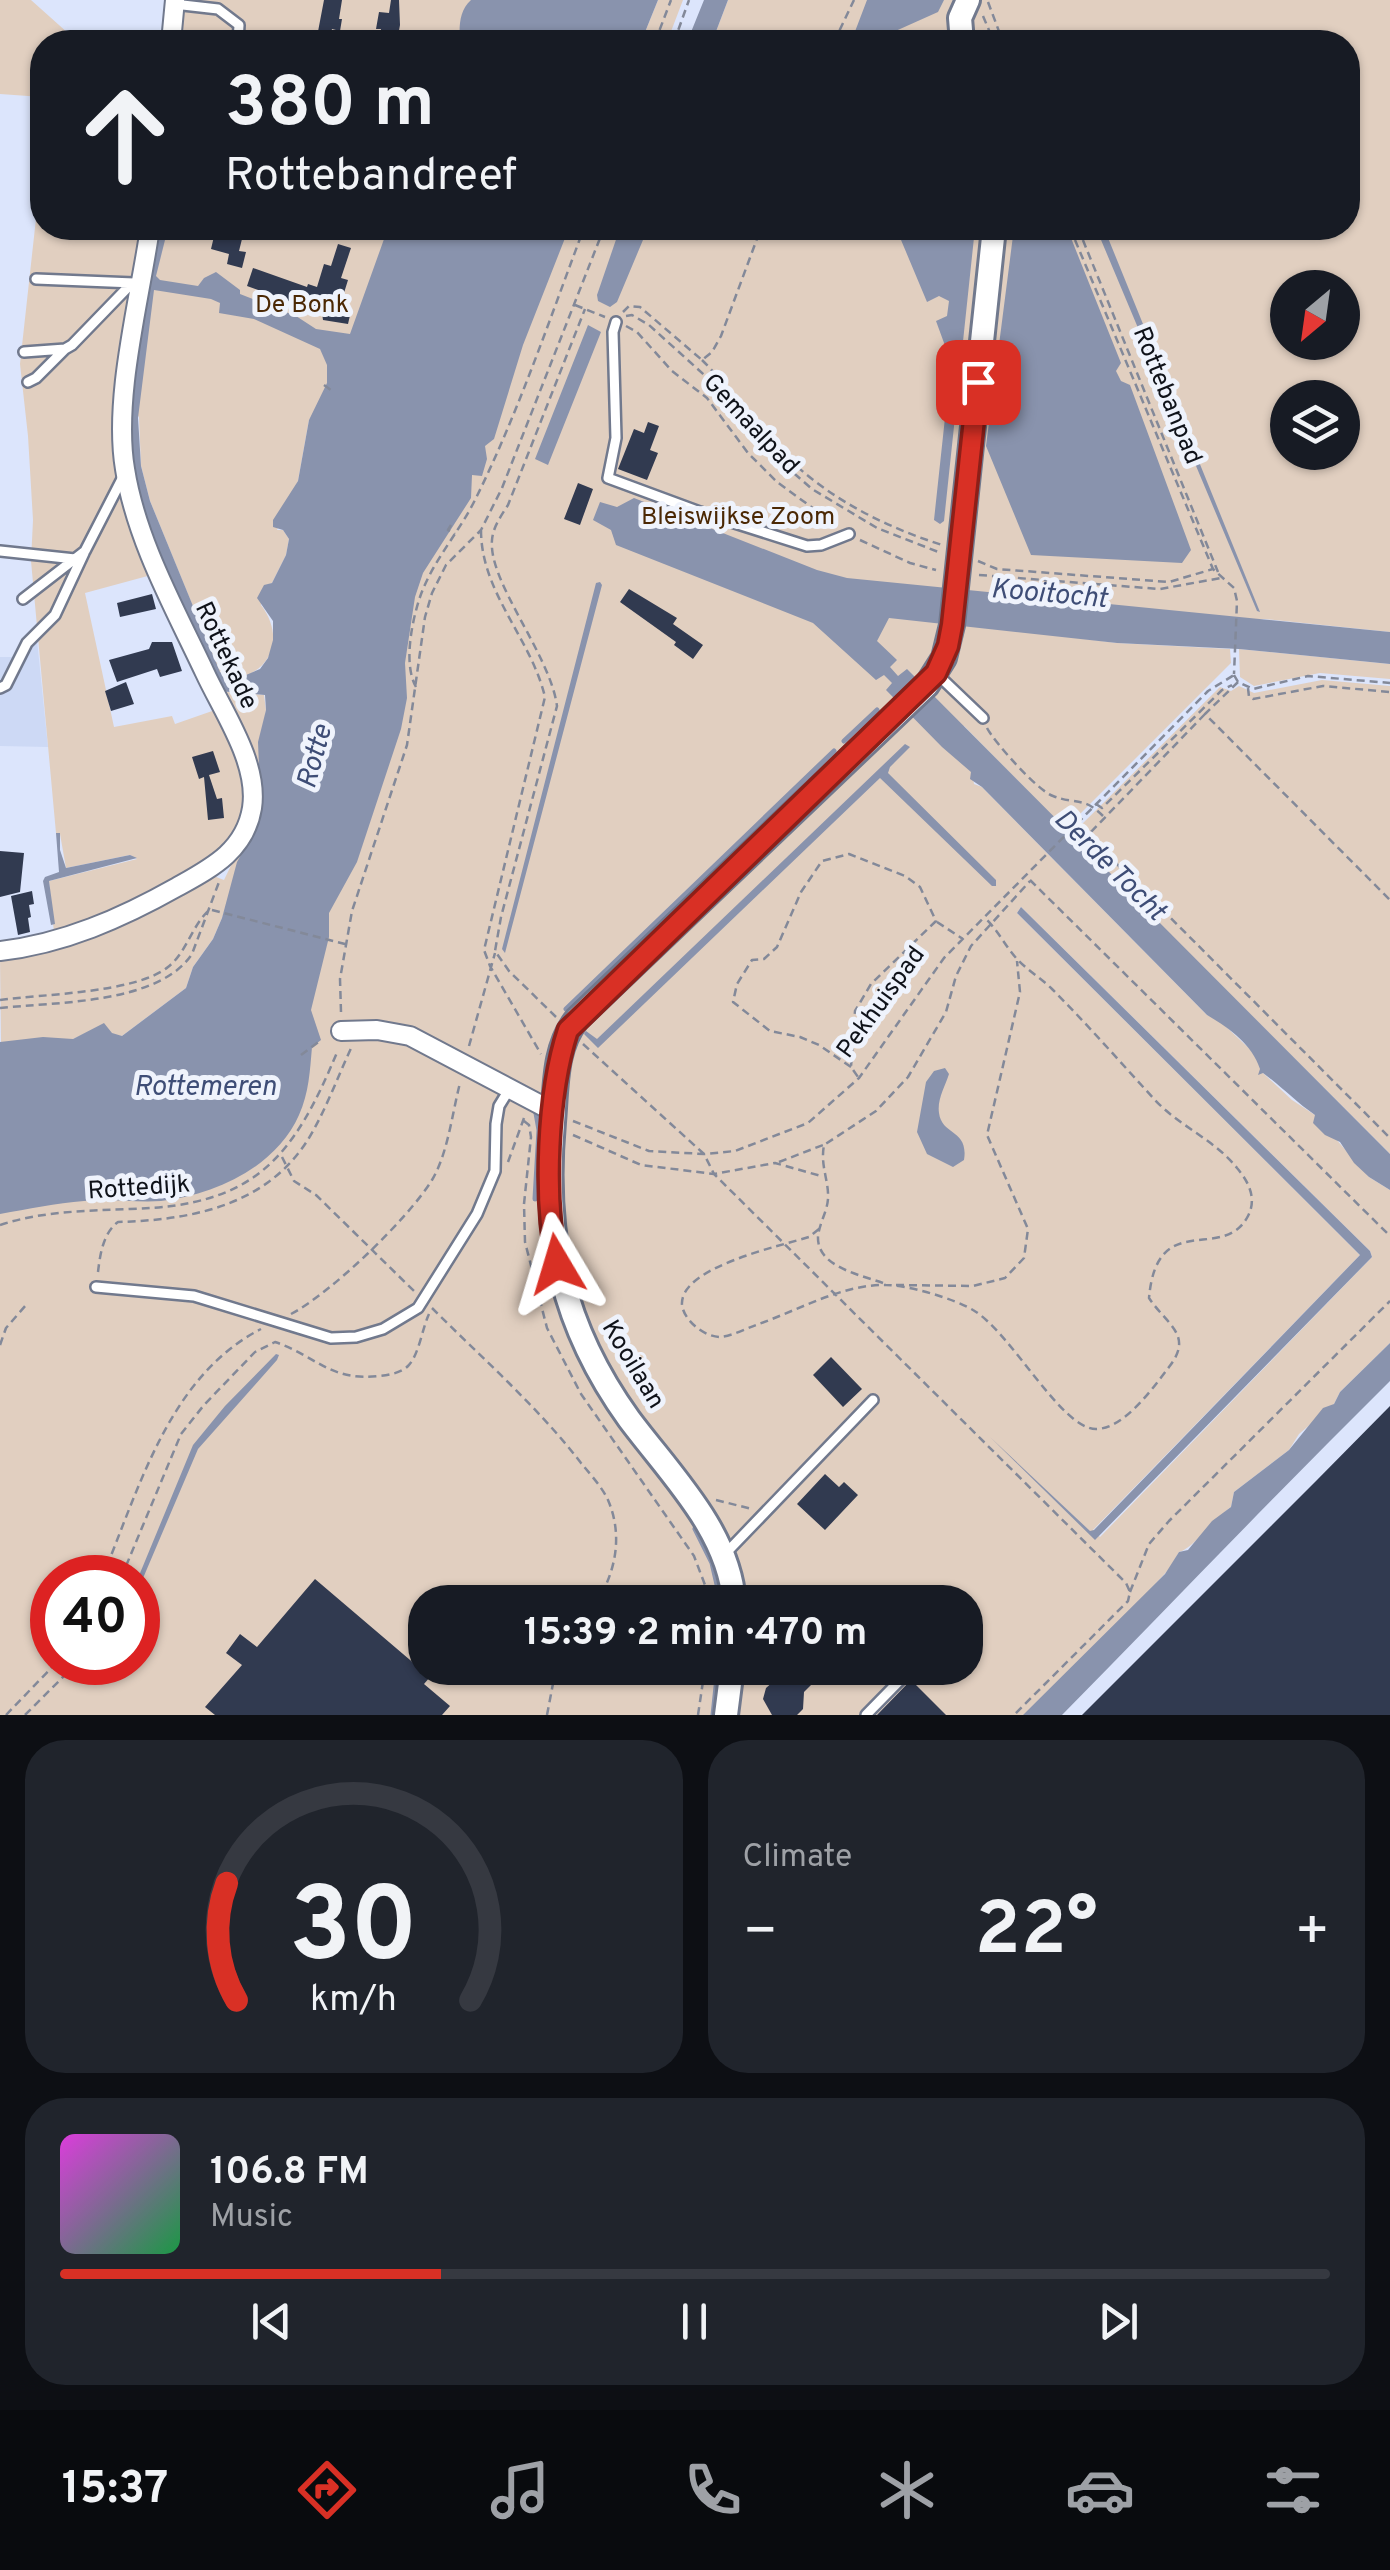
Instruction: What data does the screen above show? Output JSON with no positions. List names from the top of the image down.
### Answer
{
  "streets": {
    "street": ["Rottekade", "Kooilaan"],
    "path": [
      "Rottebanpad",
      "Gemaalpad",
      "Pekhuispad",
      "Rottedijk"
    ]
  },
  "crossings": [
    ["Rottebanpad", "Gemaalpad"],
    ["Pekhuispad", "Kooilaan"]
  ],
  "water": [
    "Kooitocht",
    "Rotte",
    "Derde Tocht",
    "Rottemeren"
  ],
  "parks": ["De Bonk", "Bleiswijkse Zoom"],
  "north": "bottom left",
  "page": {
    "turn": ["380 m", "Rottebandreef"],
    "limit": "40",
    "trip": "15:39 · 2 min · 470 m",
    "tile": "Climate",
    "heat": ["−", "22°", "+"],
    "song": ["106.8 FM", "Music"],
    "tabs": "15:37",
    "gauge": ["30", "km/h"]
  }
}
